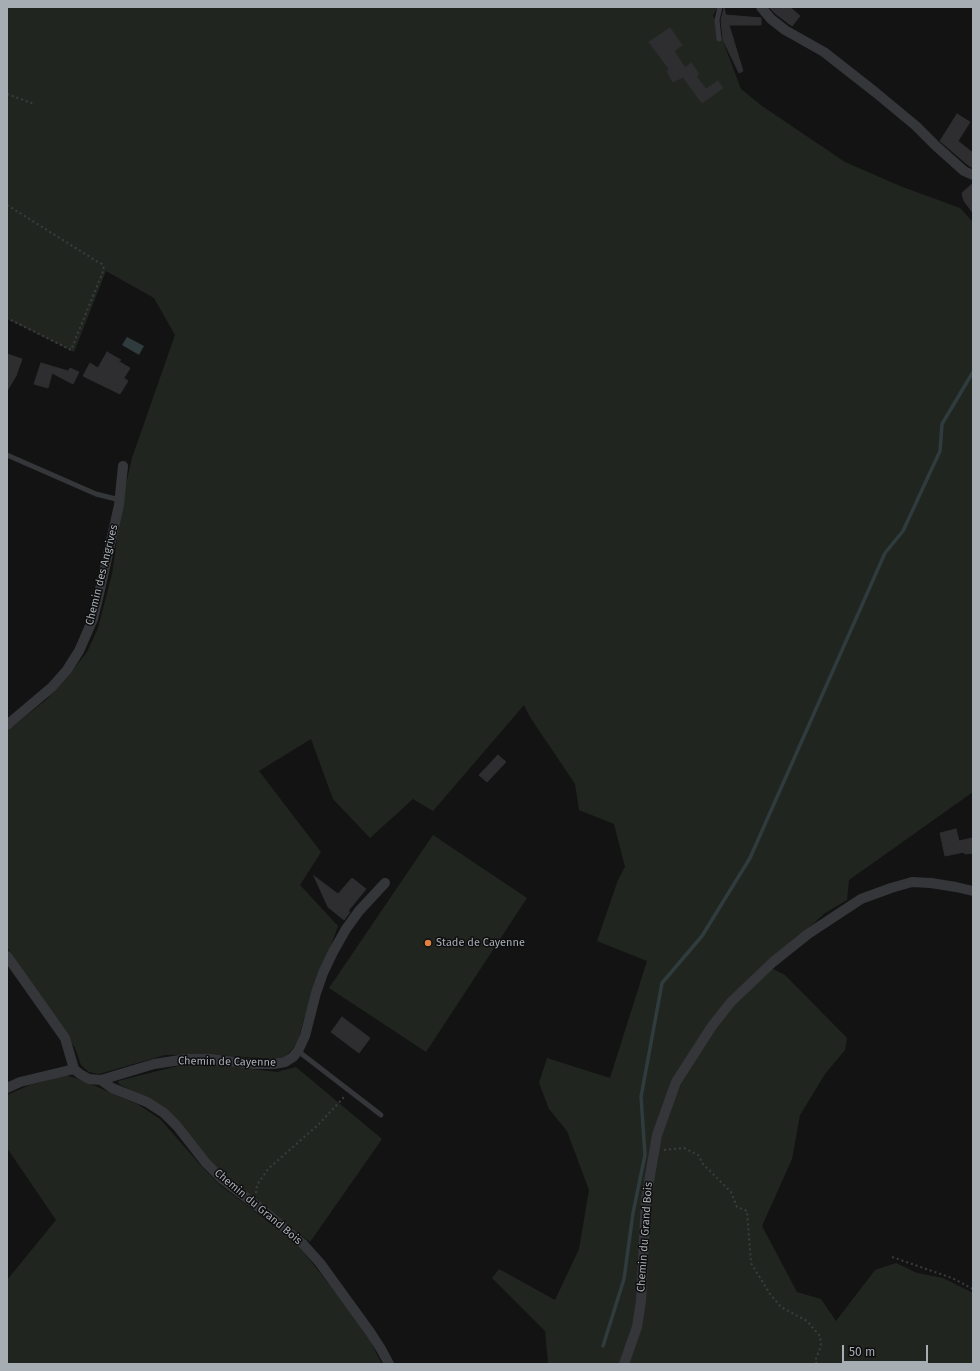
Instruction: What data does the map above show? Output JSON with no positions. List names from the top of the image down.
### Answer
{
  "streets": {
    "street": ["Chemin des Angrives", "Chemin de Cayenne", "Chemin du Grand Bois"]
  },
  "crossings": [
    ["Chemin de Cayenne", "Chemin du Grand Bois"]
  ],
  "places": ["Stade de Cayenne"],
  "scale_bar": "50 m"
}
